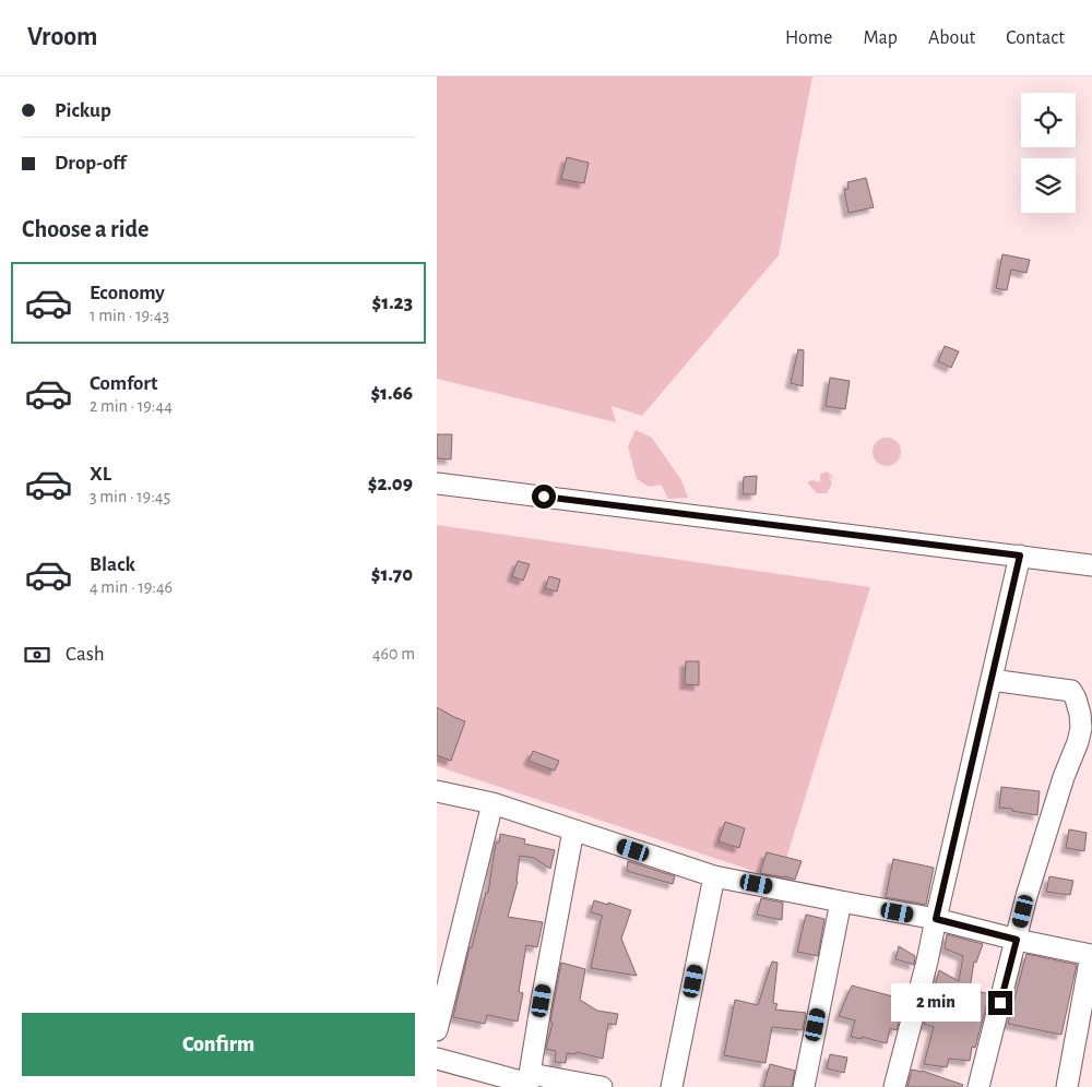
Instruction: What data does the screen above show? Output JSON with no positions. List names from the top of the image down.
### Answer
{
  "page": {
    "header": "Vroom",
    "nav": [
      "Home",
      "Map",
      "About",
      "Contact"
    ],
    "banner": ["Pickup", "Drop-off"],
    "heading": "Choose a ride",
    "list": [
      {
        "name": "Economy",
        "note": "1 min · 19:43",
        "value": "$1.23"
      },
      {
        "name": "Comfort",
        "note": "2 min · 19:44",
        "value": "$1.66"
      },
      {
        "name": "XL",
        "note": "3 min · 19:45",
        "value": "$2.09"
      },
      {
        "name": "Black",
        "note": "4 min · 19:46",
        "value": "$1.70"
      }
    ],
    "pay": ["Cash", "460 m"],
    "bubble": "2 min",
    "buttons": "Confirm"
  }
}
